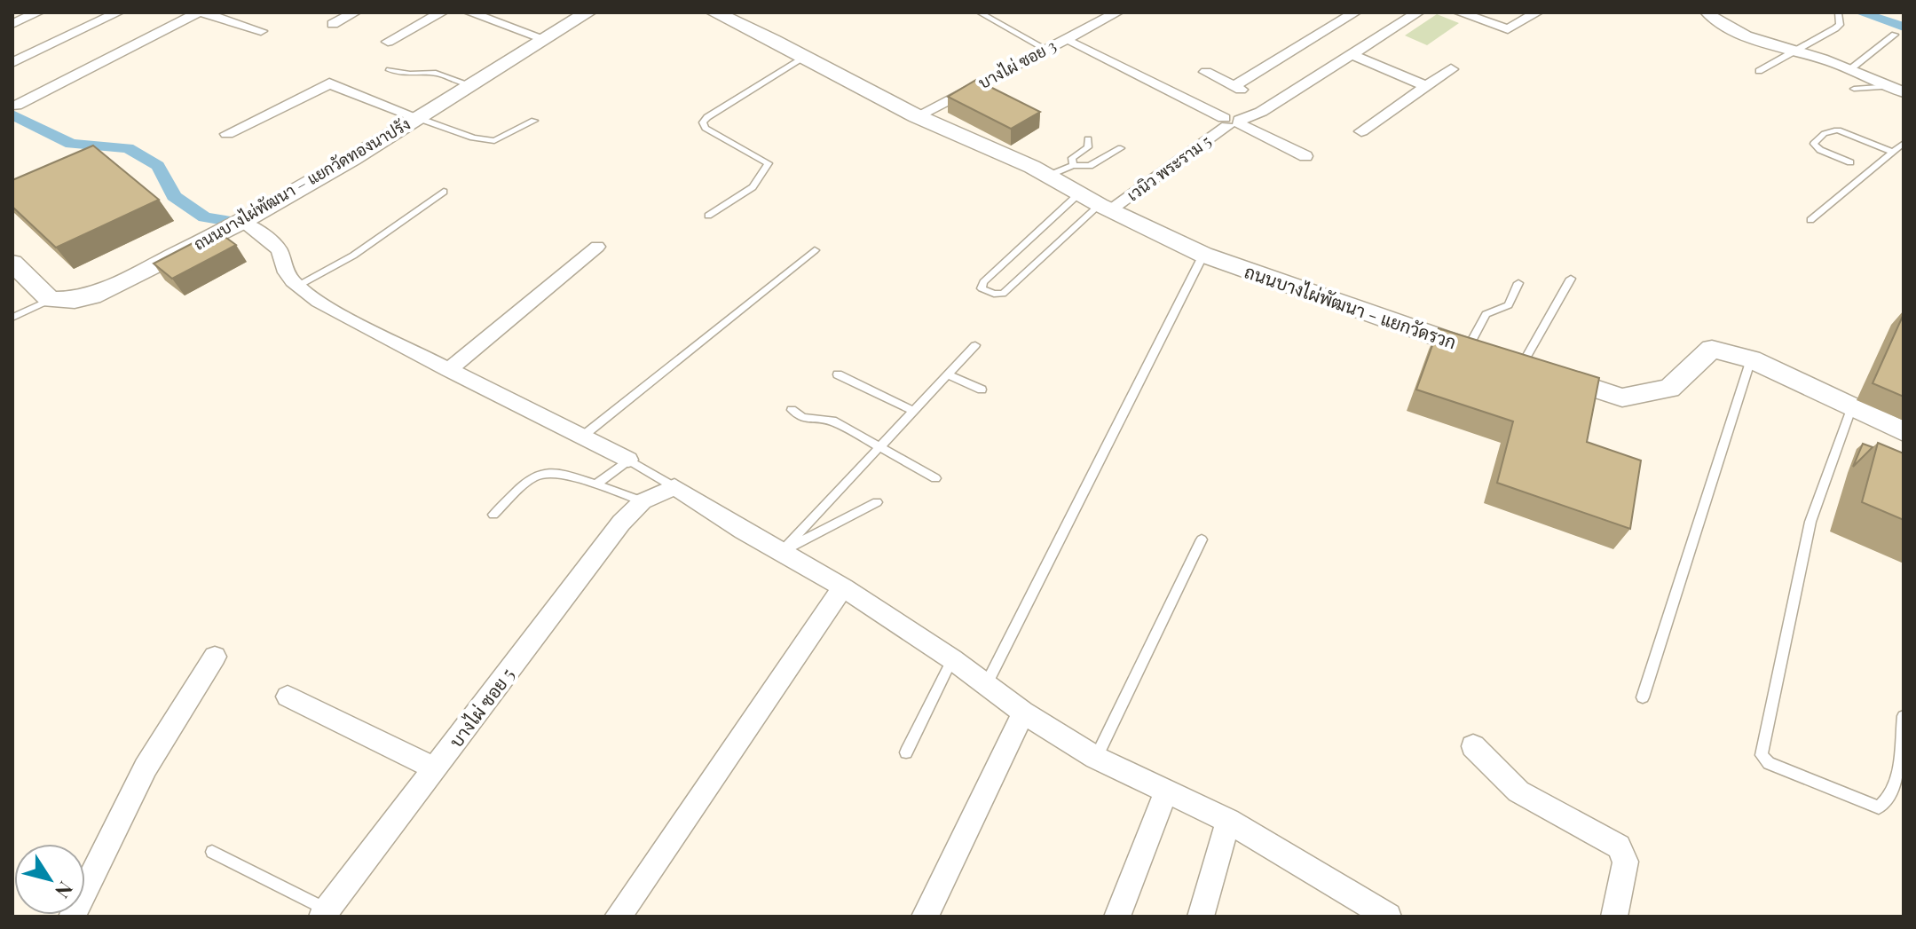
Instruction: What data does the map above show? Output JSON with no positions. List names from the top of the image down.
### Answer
{
  "streets": {
    "street": [
      "บางไผ่ ซอย 3",
      "เวนิว พระราม 5",
      "ถนนบางไผ่พัฒนา – แยกวัดทองนาปรัง",
      "ถนนบางไผ่พัฒนา - แยกวัดรวก",
      "บางไผ่ ซอย 5"
    ]
  },
  "crossings": [
    ["บางไผ่ ซอย 3", "ถนนบางไผ่พัฒนา - แยกวัดรวก"],
    ["เวนิว พระราม 5", "ถนนบางไผ่พัฒนา - แยกวัดรวก"]
  ],
  "north": "bottom right"
}
